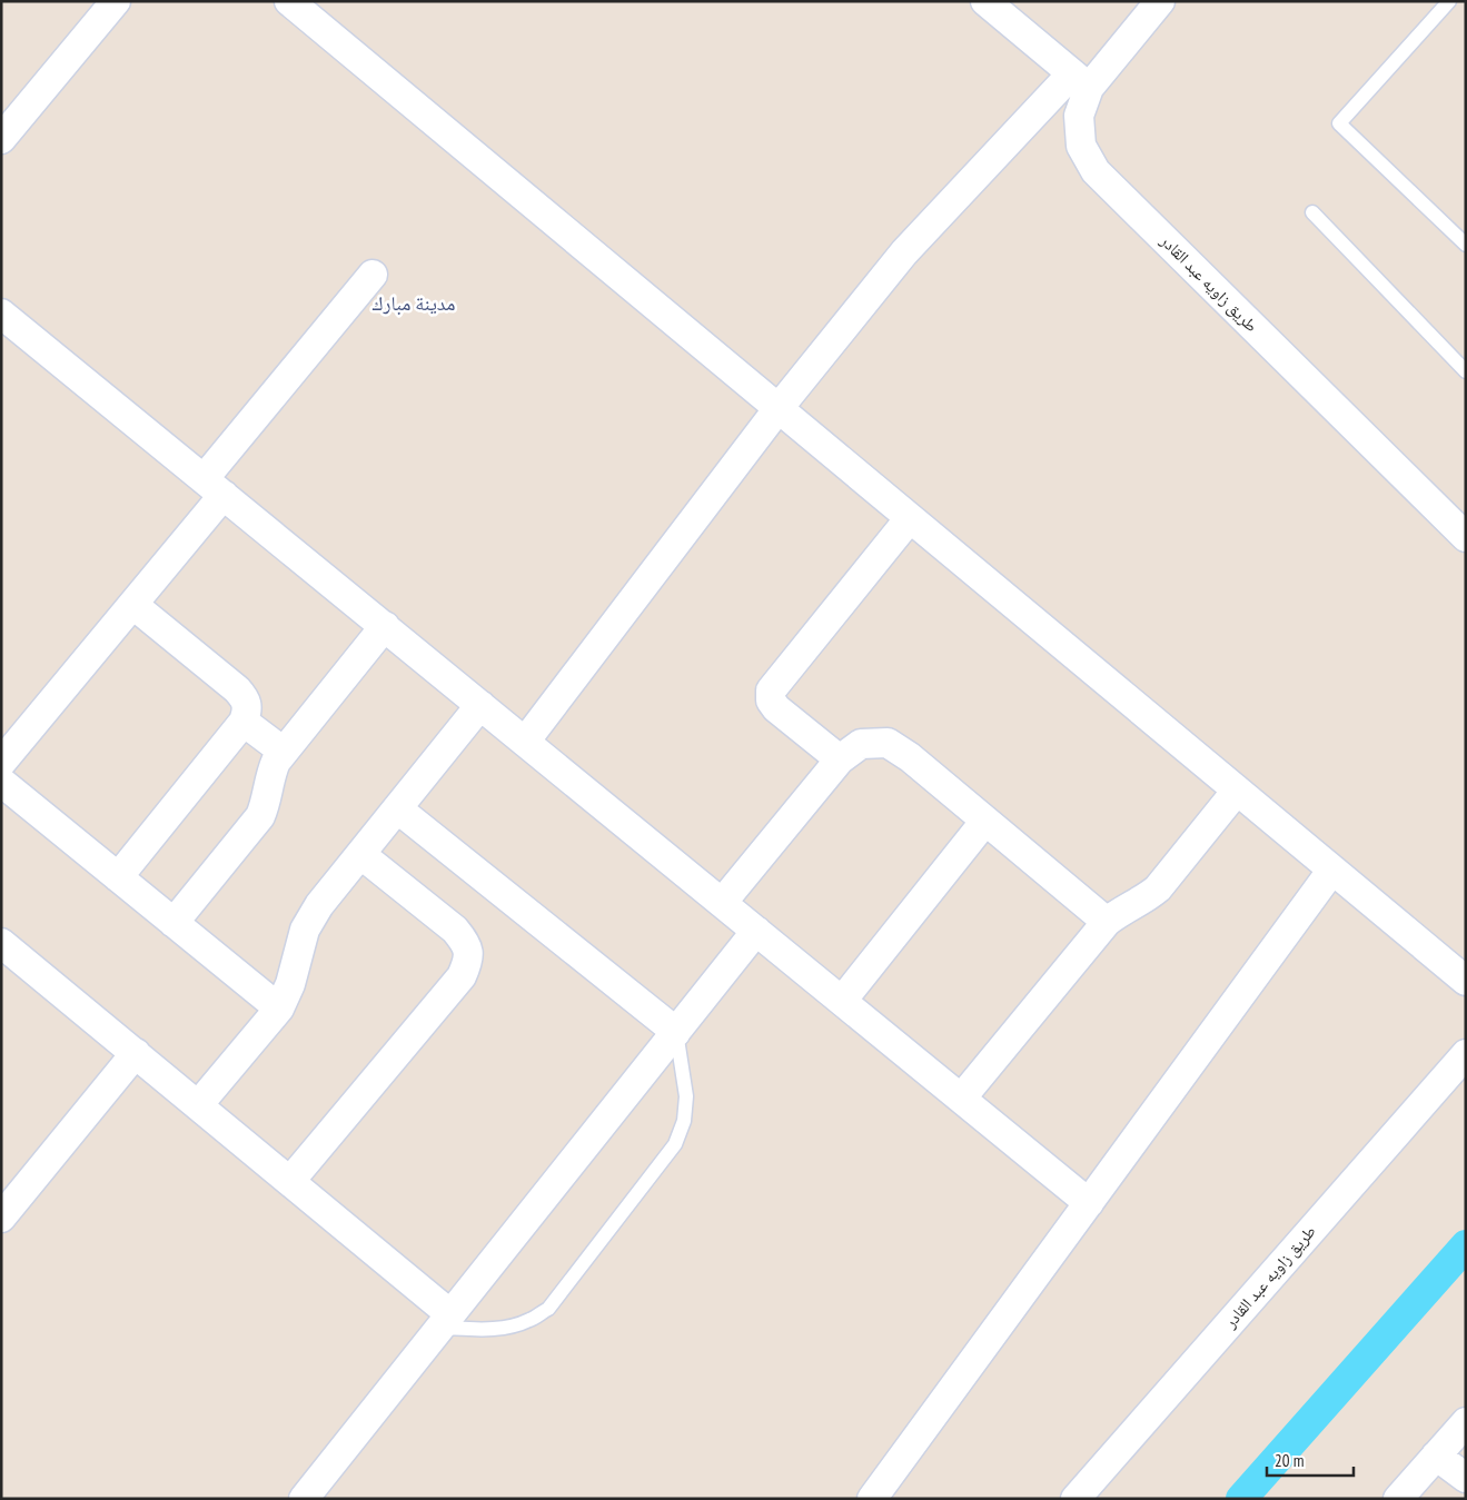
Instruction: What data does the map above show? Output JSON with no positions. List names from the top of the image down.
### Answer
{
  "streets": {
    "street": ["طريق زاويه عبد القادر"]
  },
  "districts": ["مدينة مبارك"],
  "scale_bar": "20 m"
}
